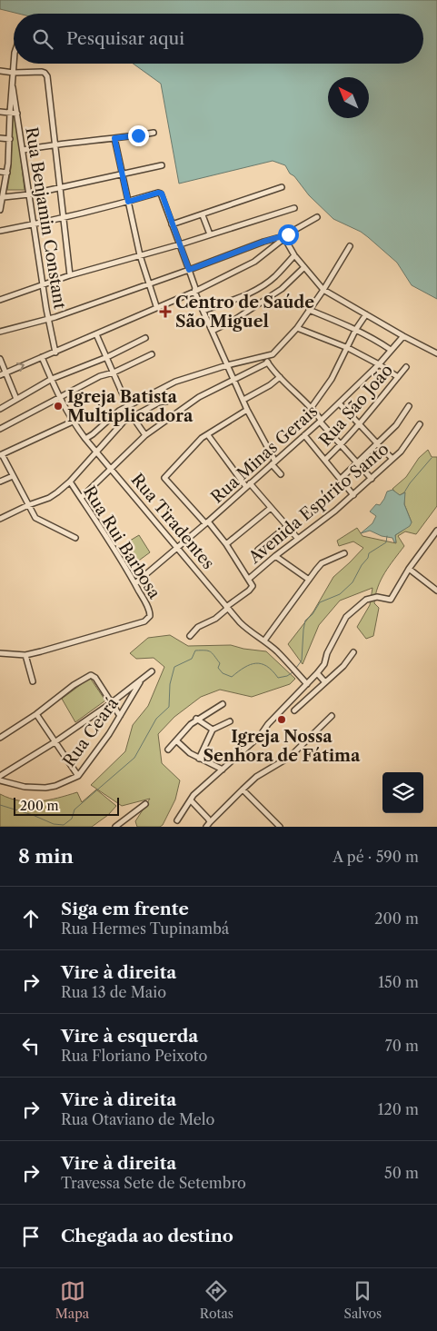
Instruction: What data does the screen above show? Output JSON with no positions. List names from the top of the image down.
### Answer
{
  "streets": {
    "street": [
      "Rua Benjamin Constant",
      "Rua São João",
      "Rua Minas Gerais",
      "Avenida Espírito Santo",
      "Rua Tiradentes",
      "Rua Rui Barbosa",
      "Rua Ceará"
    ]
  },
  "crossings": [
    ["Rua Minas Gerais", "Rua Tiradentes"],
    ["Rua Minas Gerais", "Rua Rui Barbosa"]
  ],
  "places": {
    "health": ["Centro de Saúde São Miguel"],
    "other": ["Igreja Batista Multiplicadora", "Igreja Nossa Senhora de Fátima"]
  },
  "scale_bar": "200 m",
  "north": "top left",
  "page": {
    "search": "Pesquisar aqui",
    "scale": "200 m",
    "heading": ["8 min", "A pé · 590 m"],
    "list": [
      ["Siga em frente", "Rua Hermes Tupinambá", "200 m"],
      ["Vire à direita", "Rua 13 de Maio", "150 m"],
      ["Vire à esquerda", "Rua Floriano Peixoto", "70 m"],
      ["Vire à direita", "Rua Otaviano de Melo", "120 m"],
      ["Vire à direita", "Travessa Sete de Setembro", "50 m"],
      "Chegada ao destino"
    ],
    "nav": ["Mapa", "Rotas", "Salvos"]
  }
}
